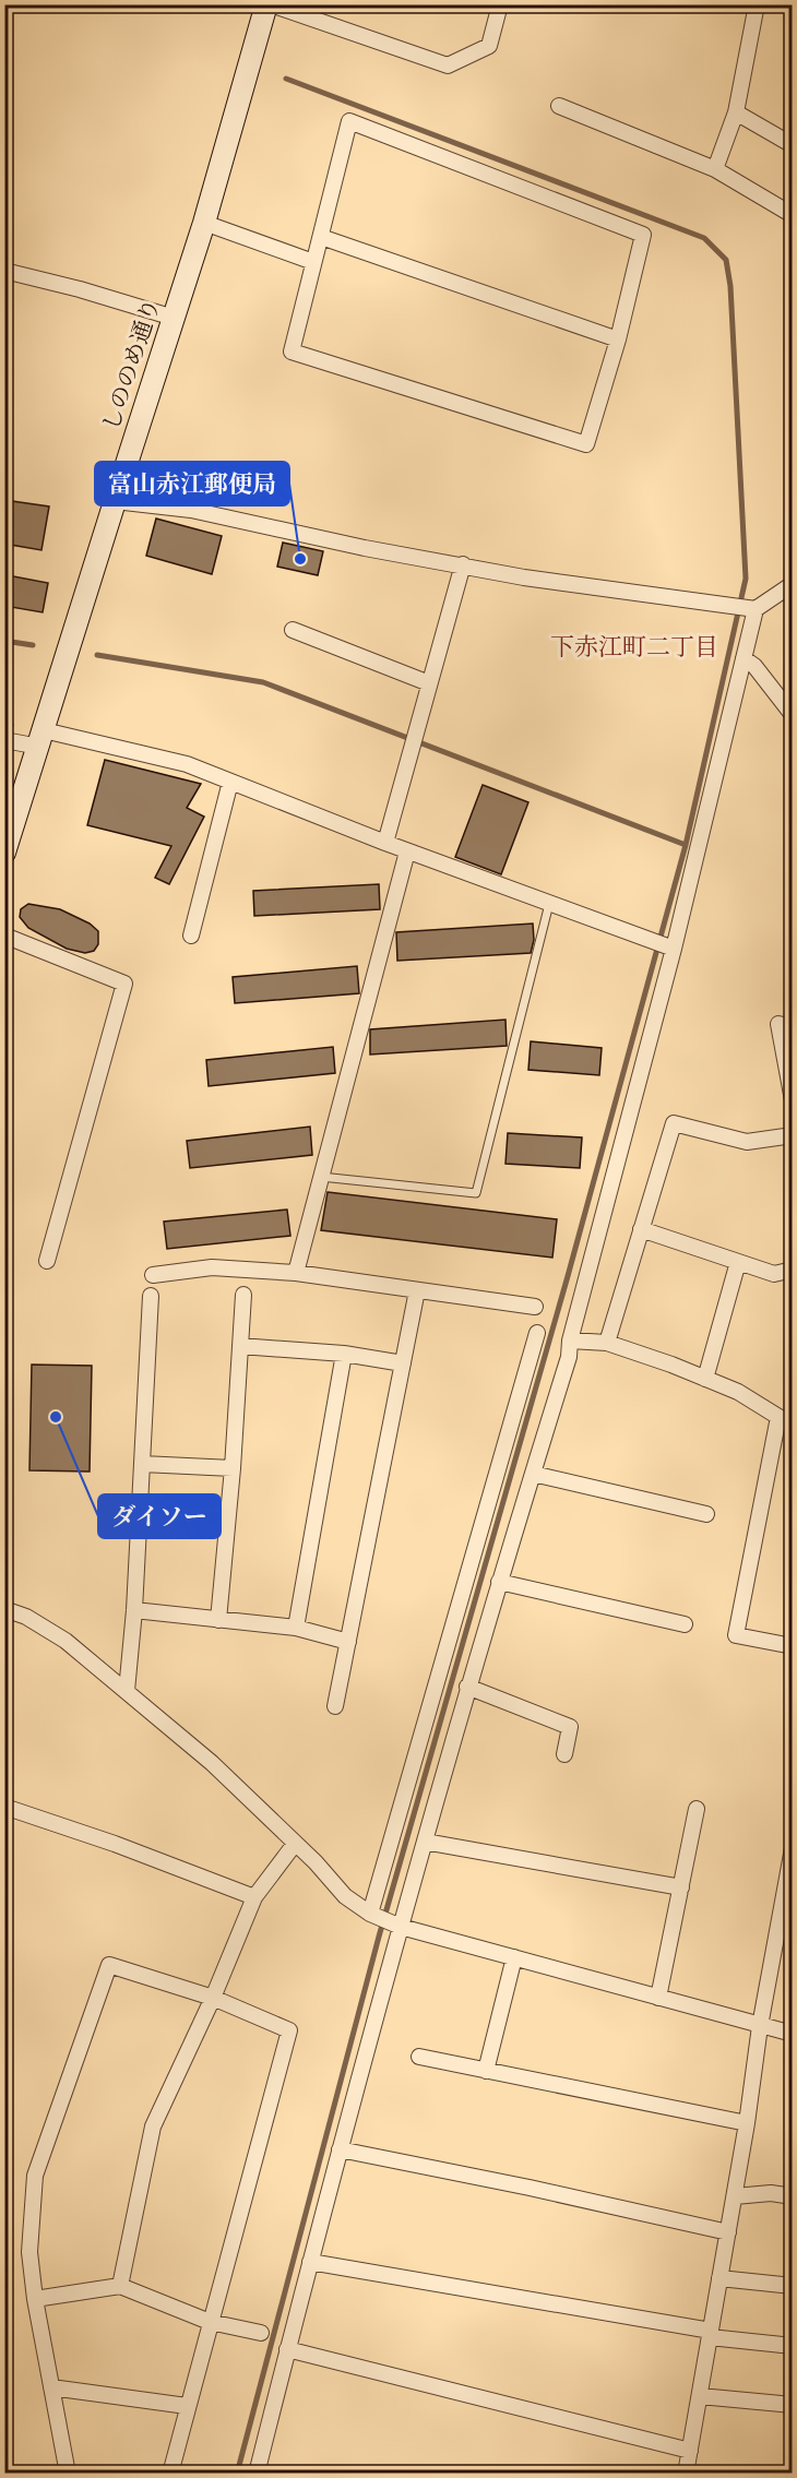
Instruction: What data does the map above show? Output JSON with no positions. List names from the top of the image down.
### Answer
{
  "streets": {
    "main road": ["しののめ通り"]
  },
  "districts": ["下赤江町二丁目"],
  "places": ["富山赤江郵便局", "ダイソー"]
}
